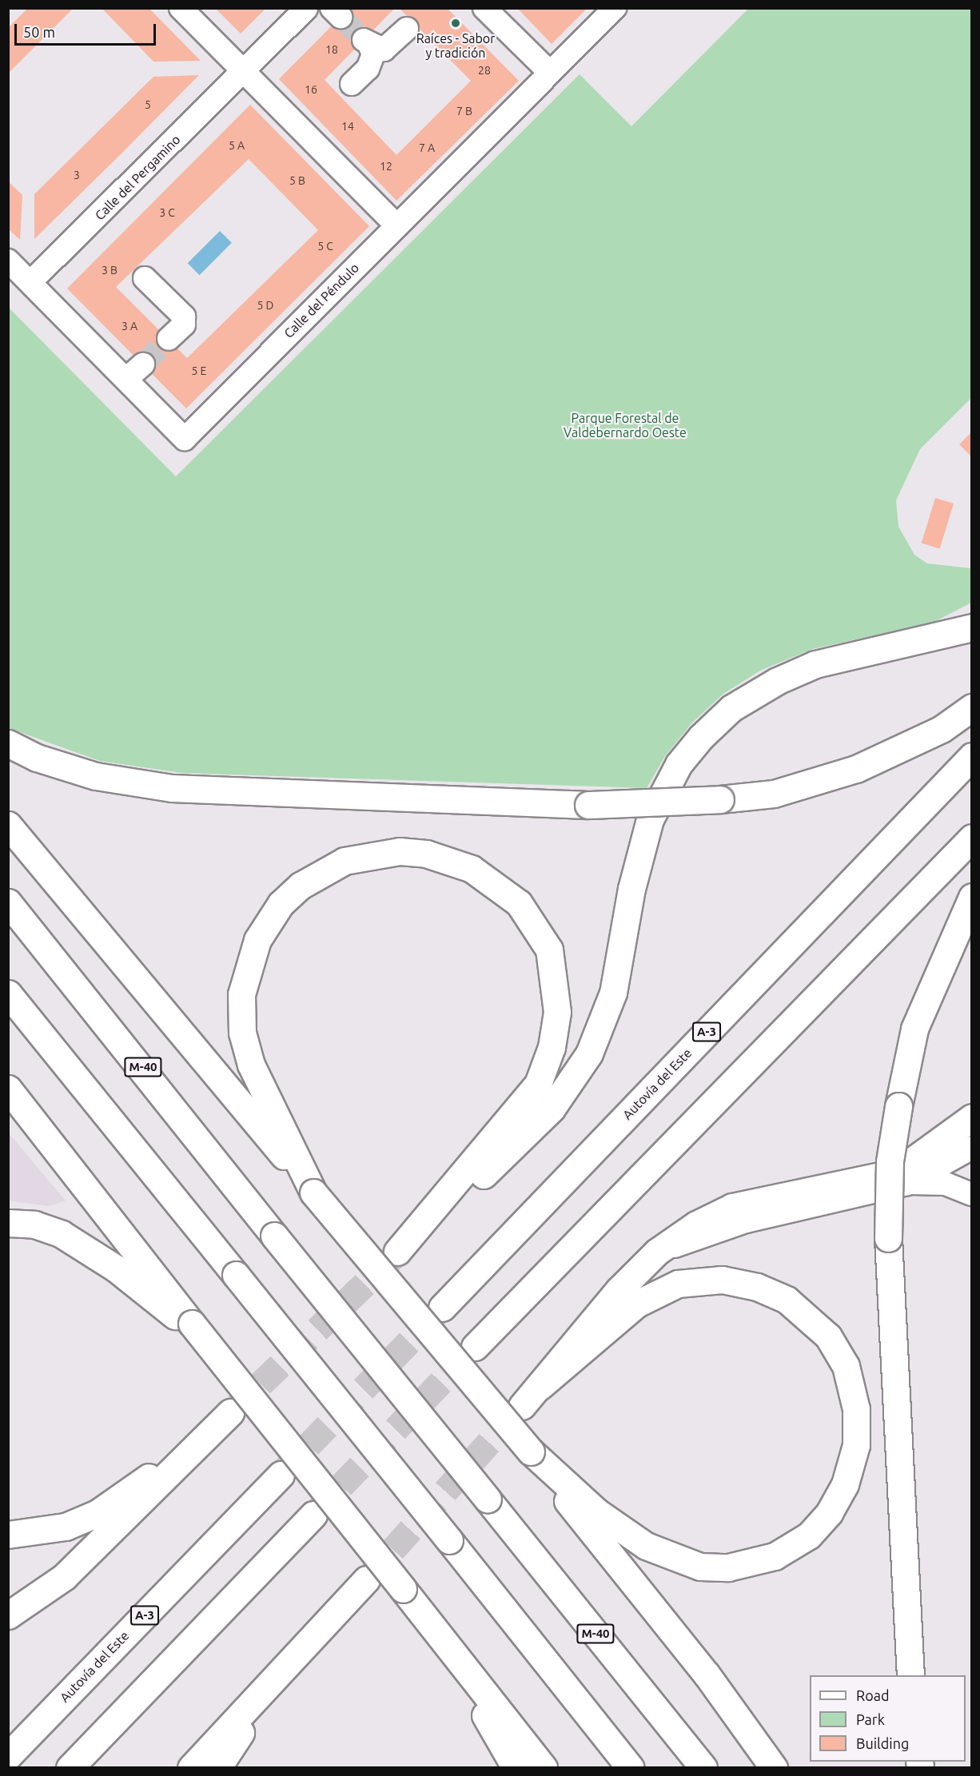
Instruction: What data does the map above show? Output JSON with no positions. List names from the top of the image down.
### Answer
{
  "streets": {
    "highway": ["A-3", "M-40", "Autovía del Este"],
    "street": ["Calle del Pergamino", "Calle del Péndulo"]
  },
  "crossings": [
    ["Calle del Pergamino", "Calle del Péndulo"]
  ],
  "parks": ["Parque Forestal de Valdebernardo Oeste"],
  "places": ["Raíces - Sabor y tradición"],
  "house_numbers": [
    "18",
    "28",
    "16",
    "5",
    "7 B",
    "14",
    "5 A",
    "7 A",
    "12",
    "3",
    "5 B",
    "3 C",
    "5 C",
    "3 B",
    "5 D",
    "3 A",
    "5 E"
  ],
  "legend": ["Road", "Park", "Building"],
  "scale_bar": "50 m"
}
